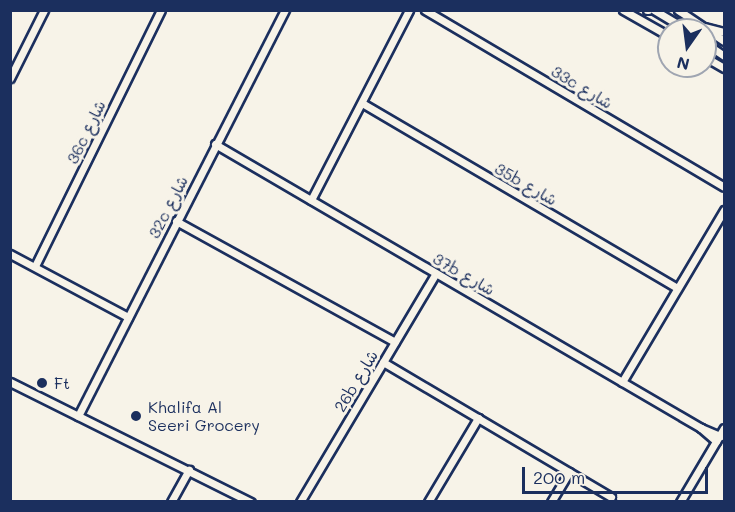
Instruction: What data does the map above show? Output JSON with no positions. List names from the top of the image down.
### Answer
{
  "streets": {
    "street": [
      "33c شارع",
      "36c شارع",
      "35b شارع",
      "32c شارع",
      "37b شارع",
      "26b شارع"
    ]
  },
  "crossings": [
    ["32c شارع", "37b شارع"],
    ["37b شارع", "26b شارع"]
  ],
  "places": ["Ft", "Khalifa Al Seeri Grocery"],
  "scale_bar": "200 m",
  "north": "bottom"
}
